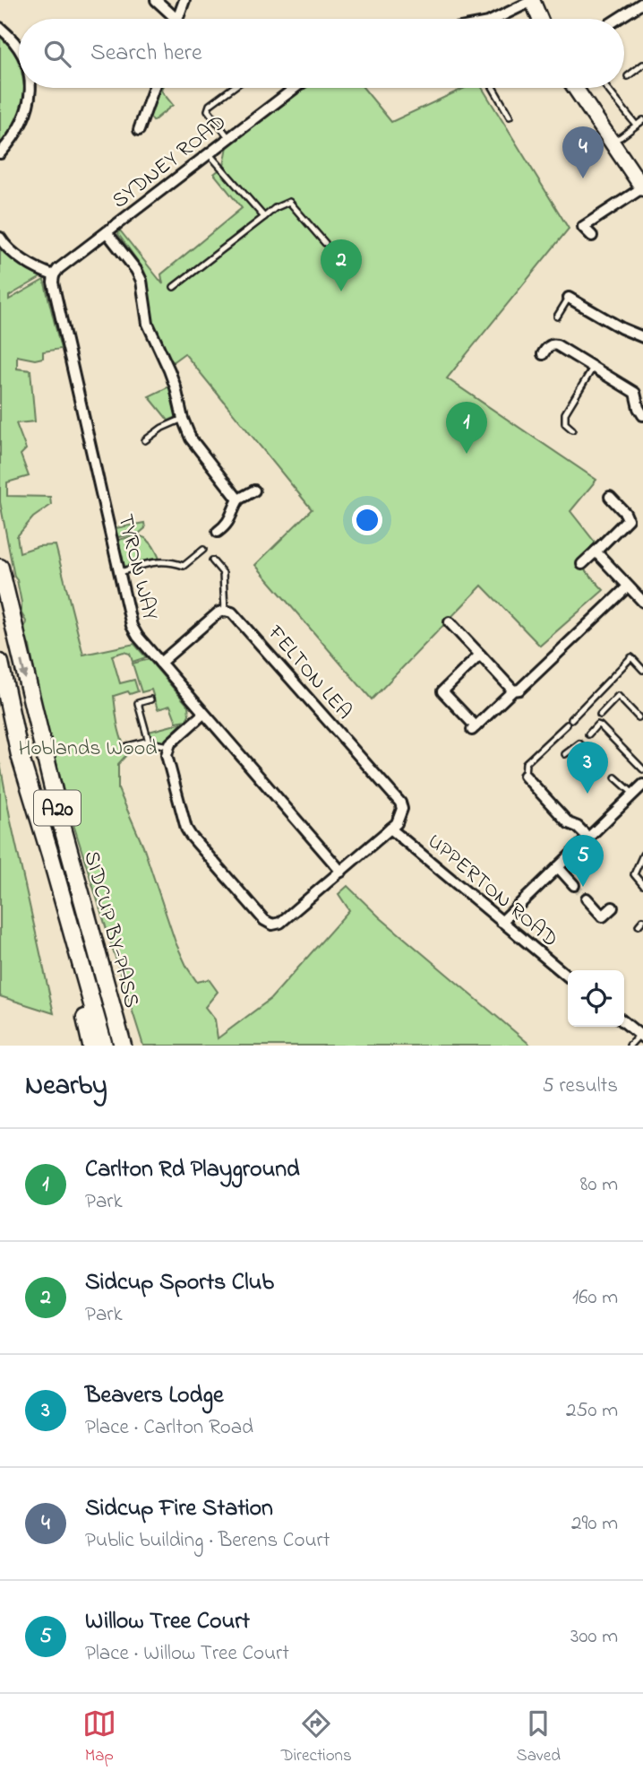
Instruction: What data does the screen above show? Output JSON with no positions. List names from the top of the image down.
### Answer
{
  "streets": {
    "highway": ["A20", "SIDCUP BY-PASS"],
    "street": [
      "SYDNEY ROAD",
      "TYRON WAY",
      "FELTON LEA",
      "UPPERTON ROAD"
    ]
  },
  "crossings": [
    ["SYDNEY ROAD", "TYRON WAY"],
    ["FELTON LEA", "UPPERTON ROAD"],
    ["A20", "SIDCUP BY-PASS"]
  ],
  "parks": ["Hoblands Wood"],
  "page": {
    "search": "Search here",
    "pins": [
      "4",
      "2",
      "1",
      "3",
      "5"
    ],
    "heading": ["Nearby", "5 results"],
    "list": [
      {
        "mark": "1",
        "name": "Carlton Rd Playground",
        "note": "Park",
        "value": "80 m"
      },
      {
        "mark": "2",
        "name": "Sidcup Sports Club",
        "note": "Park",
        "value": "160 m"
      },
      {
        "mark": "3",
        "name": "Beavers Lodge",
        "note": "Place · Carlton Road",
        "value": "250 m"
      },
      {
        "mark": "4",
        "name": "Sidcup Fire Station",
        "note": "Public building · Berens Court",
        "value": "290 m"
      },
      {
        "mark": "5",
        "name": "Willow Tree Court",
        "note": "Place · Willow Tree Court",
        "value": "300 m"
      }
    ],
    "nav": ["Map", "Directions", "Saved"]
  }
}
